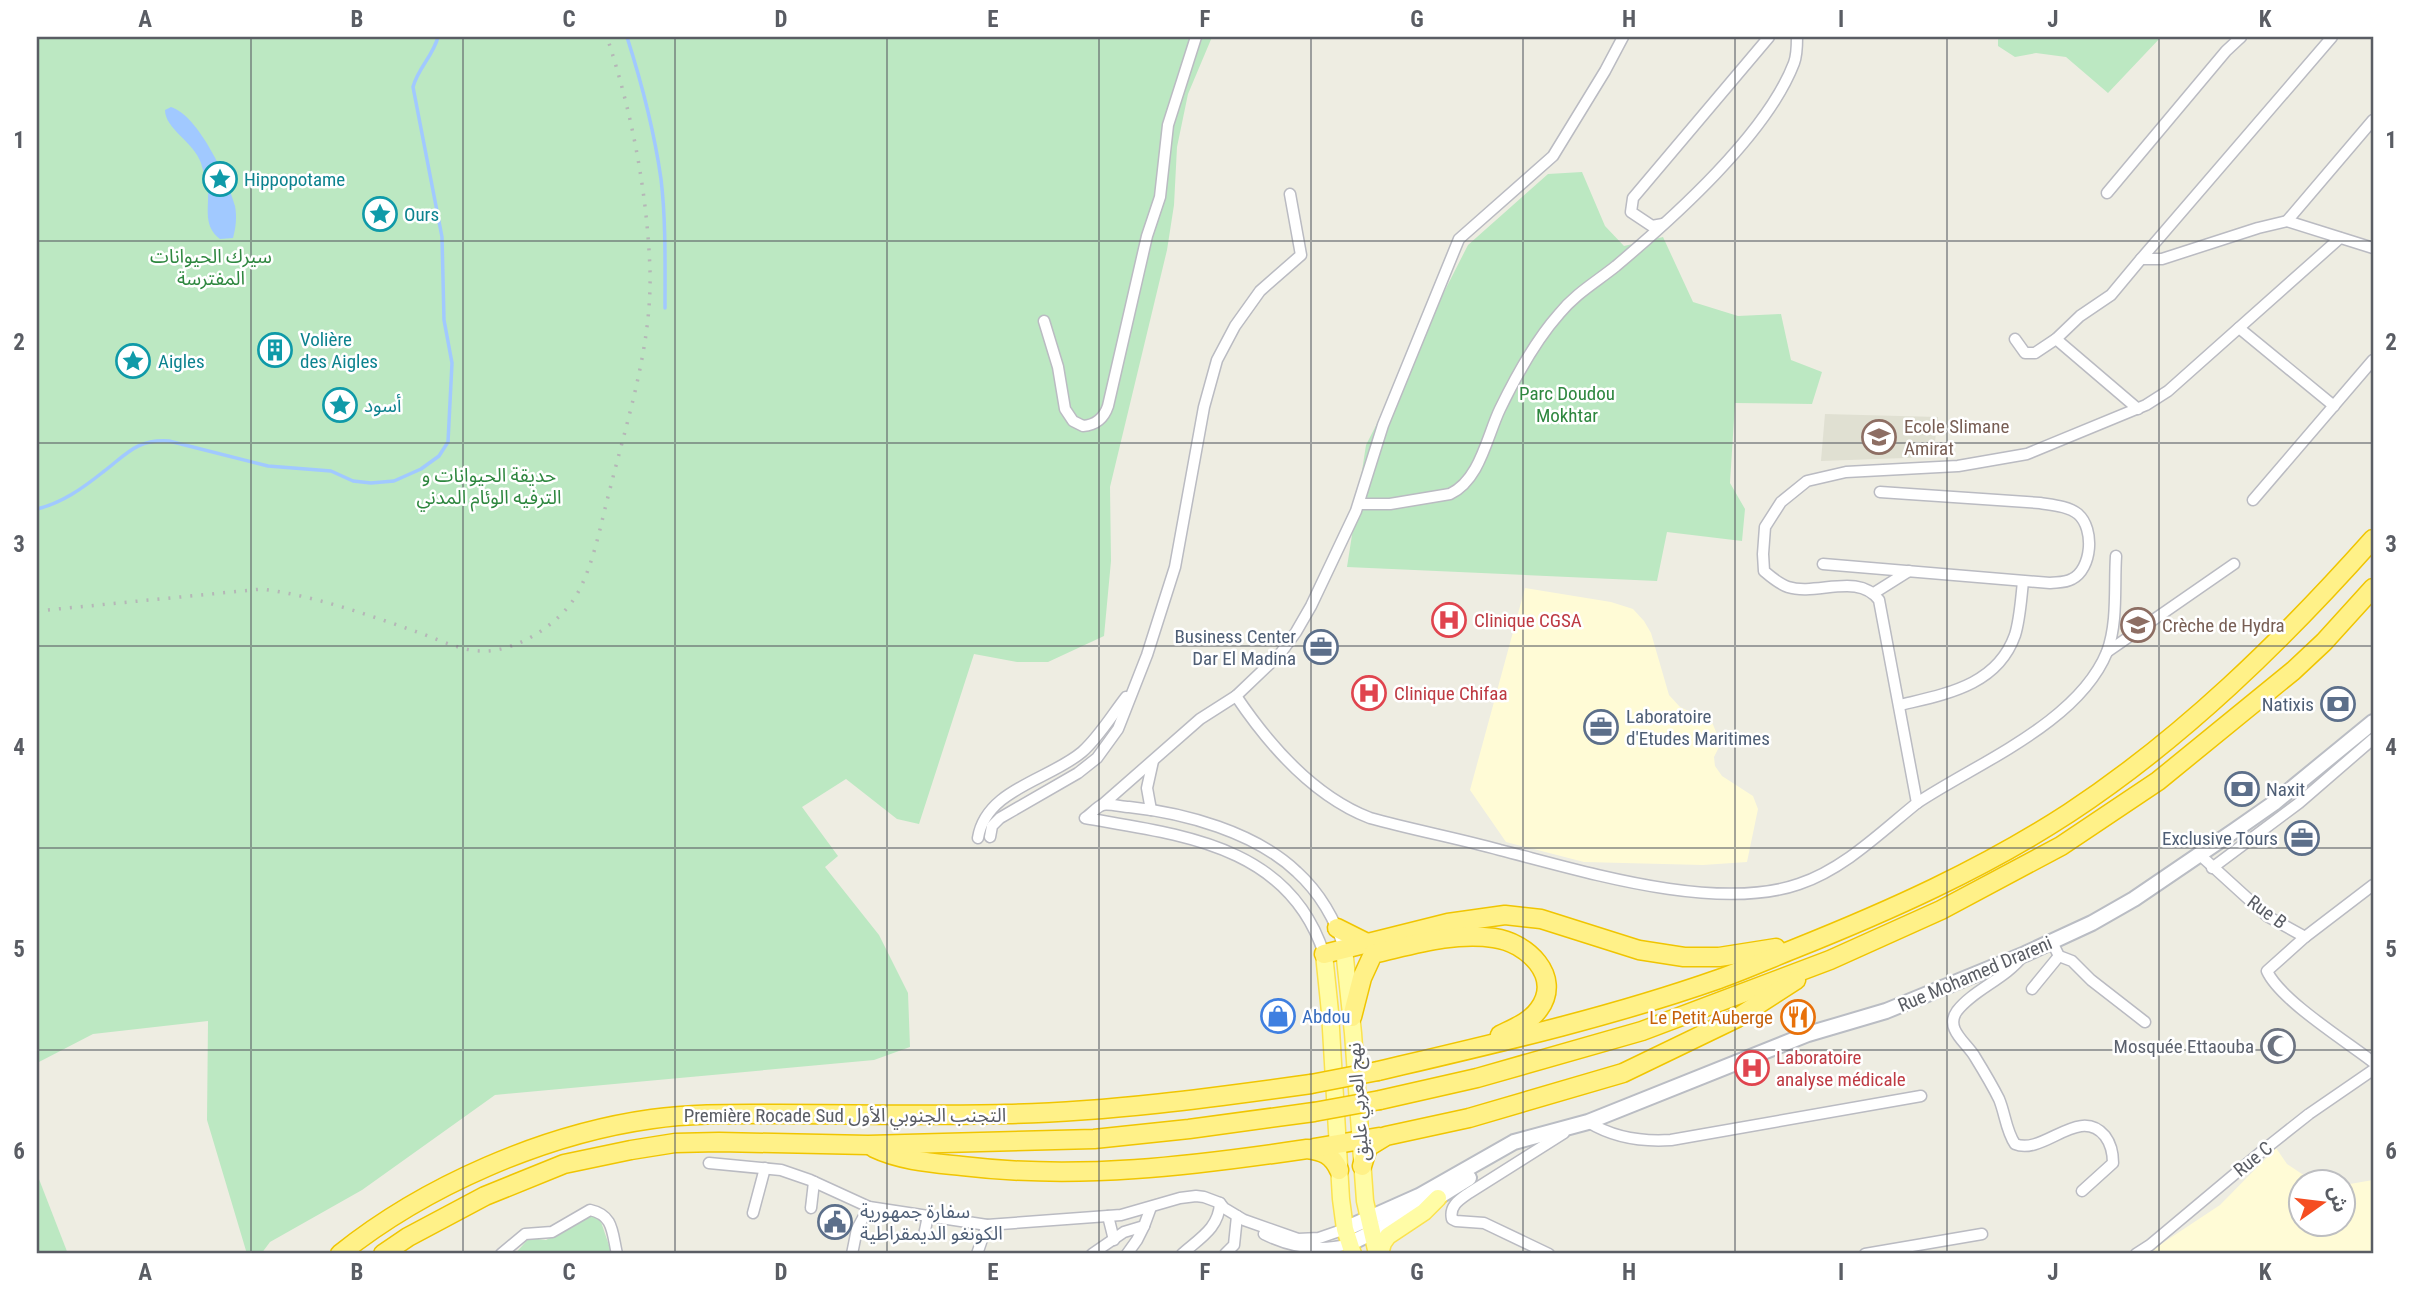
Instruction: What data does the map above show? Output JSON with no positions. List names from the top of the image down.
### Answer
{
  "streets": {
    "highway": ["Première Rocade Sud التجنب الجنوبي الأول"],
    "main road": ["نهج العربي عليق"],
    "street": ["Rue B", "Rue Mohamed Drareni", "Rue C"]
  },
  "crossings": [
    ["Rue B", "Rue Mohamed Drareni"]
  ],
  "parks": ["سيرك الحيوانات المفترسة", "Parc Doudou Mokhtar", "حديقة الحيوانات و الترفيه الوئام المدني"],
  "places": {
    "place": [
      "Hippopotame",
      "Ours",
      "Aigles",
      "أسود"
    ],
    "building": ["Volière des Aigles"],
    "school or university": ["Ecole Slimane Amirat", "Crèche de Hydra"],
    "hospital": ["Clinique CGSA", "Clinique Chifaa", "Laboratoire analyse médicale"],
    "office": ["Business Center Dar El Madina", "Laboratoire d'Etudes Maritimes", "Exclusive Tours"],
    "bank": ["Natixis", "Naxit"],
    "shop": ["Abdou"],
    "restaurant": ["Le Petit Auberge"],
    "mosque": ["Mosquée Ettaouba"],
    "public building": ["سفارة جمهورية الكونغو الديمقراطية"]
  },
  "north": "right",
  "grid": {
    "columns": [
      "A",
      "B",
      "C",
      "D",
      "E",
      "F",
      "G",
      "H",
      "I",
      "J",
      "K"
    ],
    "rows": [
      "1",
      "2",
      "3",
      "4",
      "5",
      "6"
    ]
  }
}
